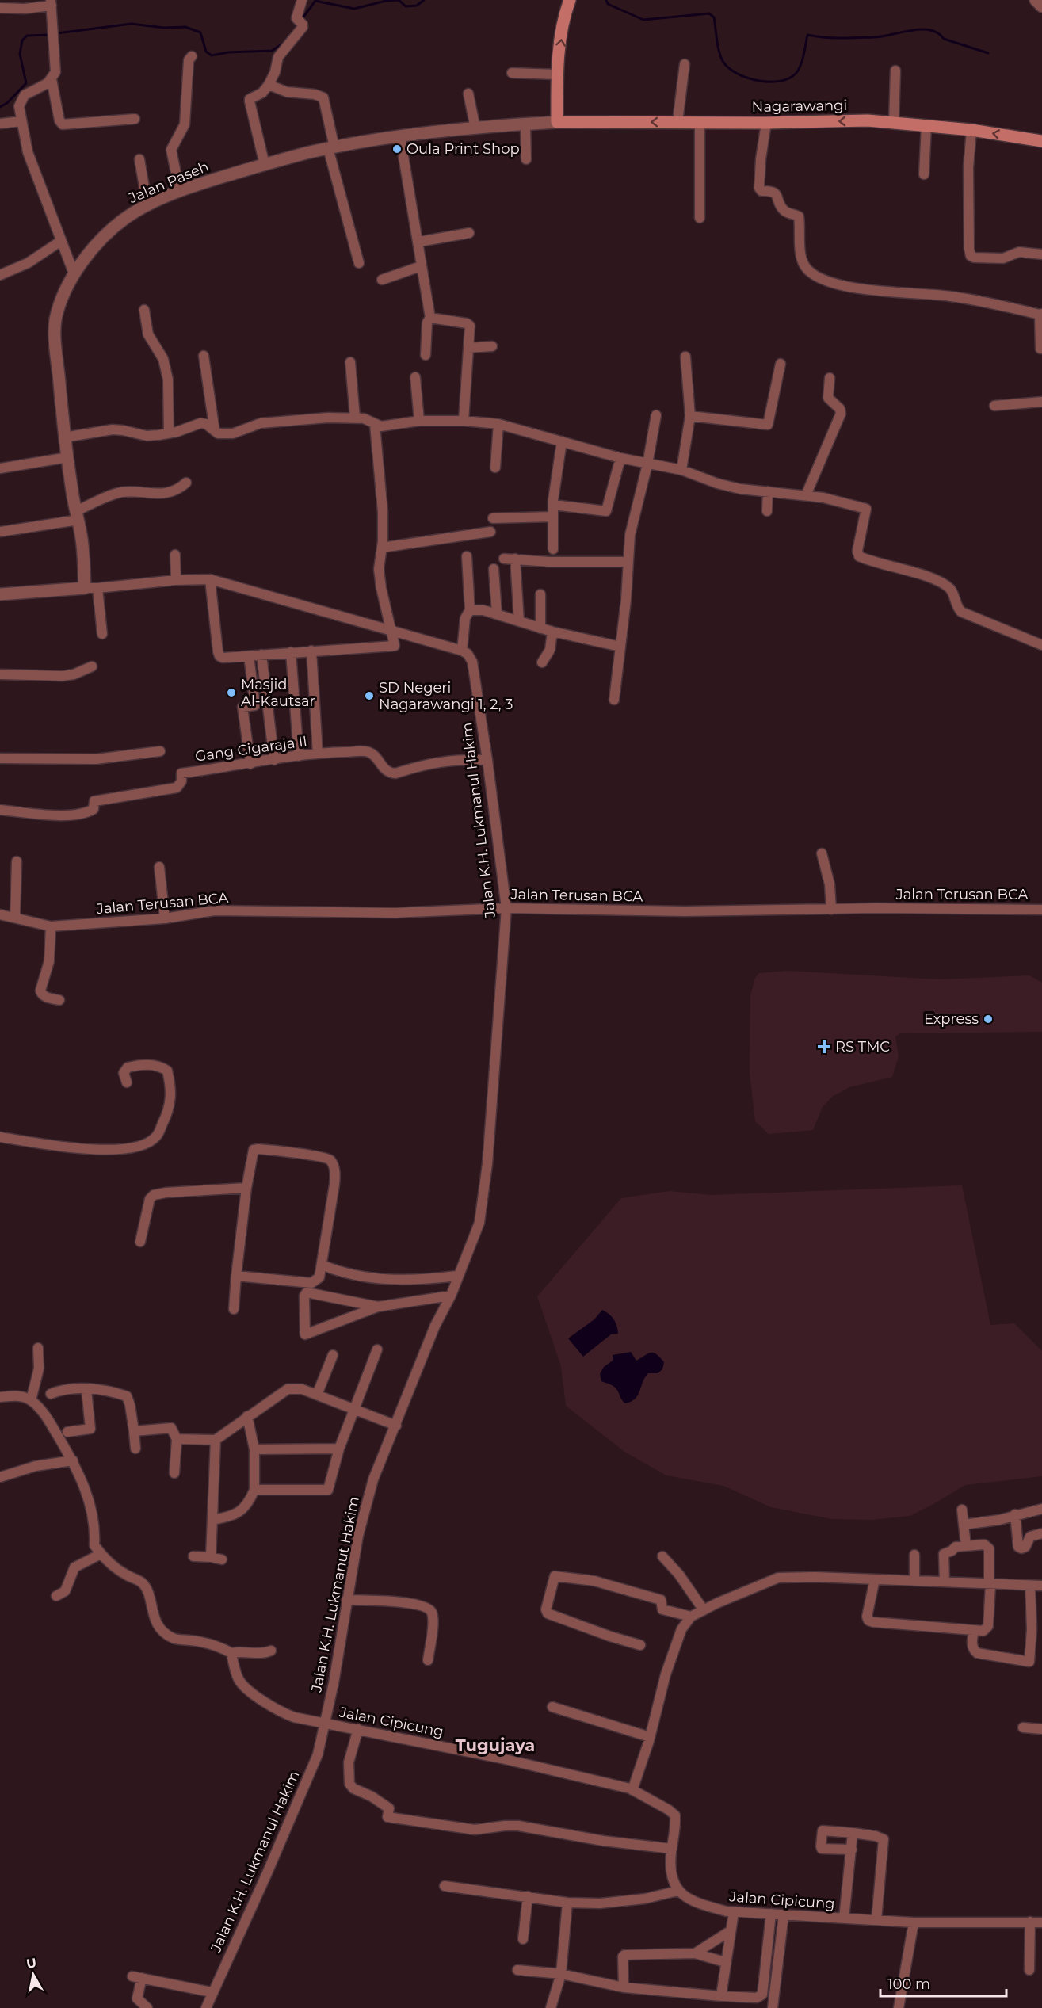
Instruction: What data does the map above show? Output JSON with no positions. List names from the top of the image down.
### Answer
{
  "streets": {
    "main road": ["Nagarawangi"],
    "street": [
      "Jalan Paseh",
      "Gang Cigaraja II",
      "Jalan K.H. Lukmanul Hakim",
      "Jalan Terusan BCA",
      "Jalan K.H. Lukmanut Hakim",
      "Jalan Cipicung"
    ]
  },
  "crossings": [
    ["Nagarawangi", "Jalan Paseh"],
    ["Gang Cigaraja II", "Jalan K.H. Lukmanul Hakim"],
    ["Jalan K.H. Lukmanul Hakim", "Jalan Terusan BCA"],
    ["Jalan K.H. Lukmanul Hakim", "Jalan K.H. Lukmanut Hakim"],
    ["Jalan K.H. Lukmanul Hakim", "Jalan Cipicung"],
    ["Jalan K.H. Lukmanut Hakim", "Jalan Cipicung"]
  ],
  "one_way": ["Nagarawangi"],
  "districts": ["Tugujaya"],
  "places": {
    "other": [
      "Oula Print Shop",
      "Masjid Al-Kautsar",
      "SD Negeri Nagarawangi 1, 2, 3",
      "Express"
    ],
    "health": ["RS TMC"]
  },
  "scale_bar": "100 m",
  "north": "top"
}
